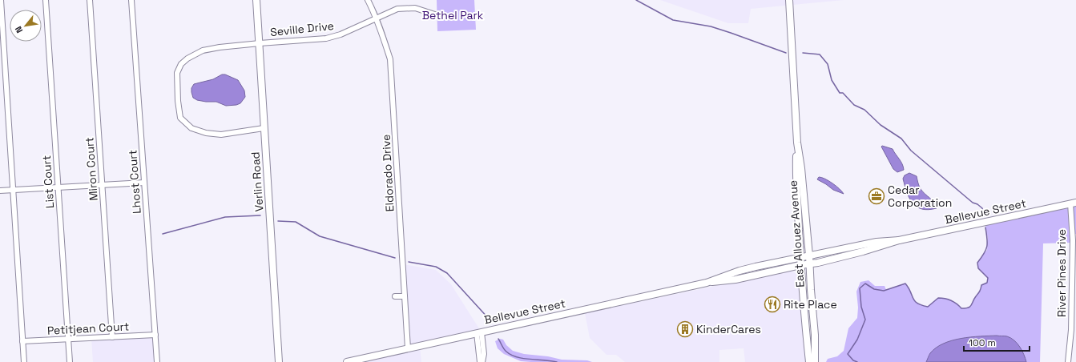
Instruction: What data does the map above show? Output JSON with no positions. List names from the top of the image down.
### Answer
{
  "streets": {
    "street": [
      "Seville Drive",
      "Miron Court",
      "Eldorado Drive",
      "List Court",
      "Lhost Court",
      "Verlin Road",
      "Bellevue Street",
      "East Allouez Avenue",
      "River Pines Drive",
      "Petitjean Court"
    ]
  },
  "crossings": [
    ["Seville Drive", "Eldorado Drive"],
    ["Seville Drive", "Verlin Road"],
    ["Miron Court", "Petitjean Court"],
    ["Eldorado Drive", "Bellevue Street"],
    ["List Court", "Petitjean Court"],
    ["Lhost Court", "Petitjean Court"],
    ["Bellevue Street", "East Allouez Avenue"],
    ["Bellevue Street", "River Pines Drive"]
  ],
  "parks": ["Bethel Park"],
  "places": {
    "office": ["Cedar Corporation"],
    "restaurant": ["Rite Place"],
    "building": ["KinderCares"]
  },
  "scale_bar": "100 m",
  "north": "bottom left"
}
